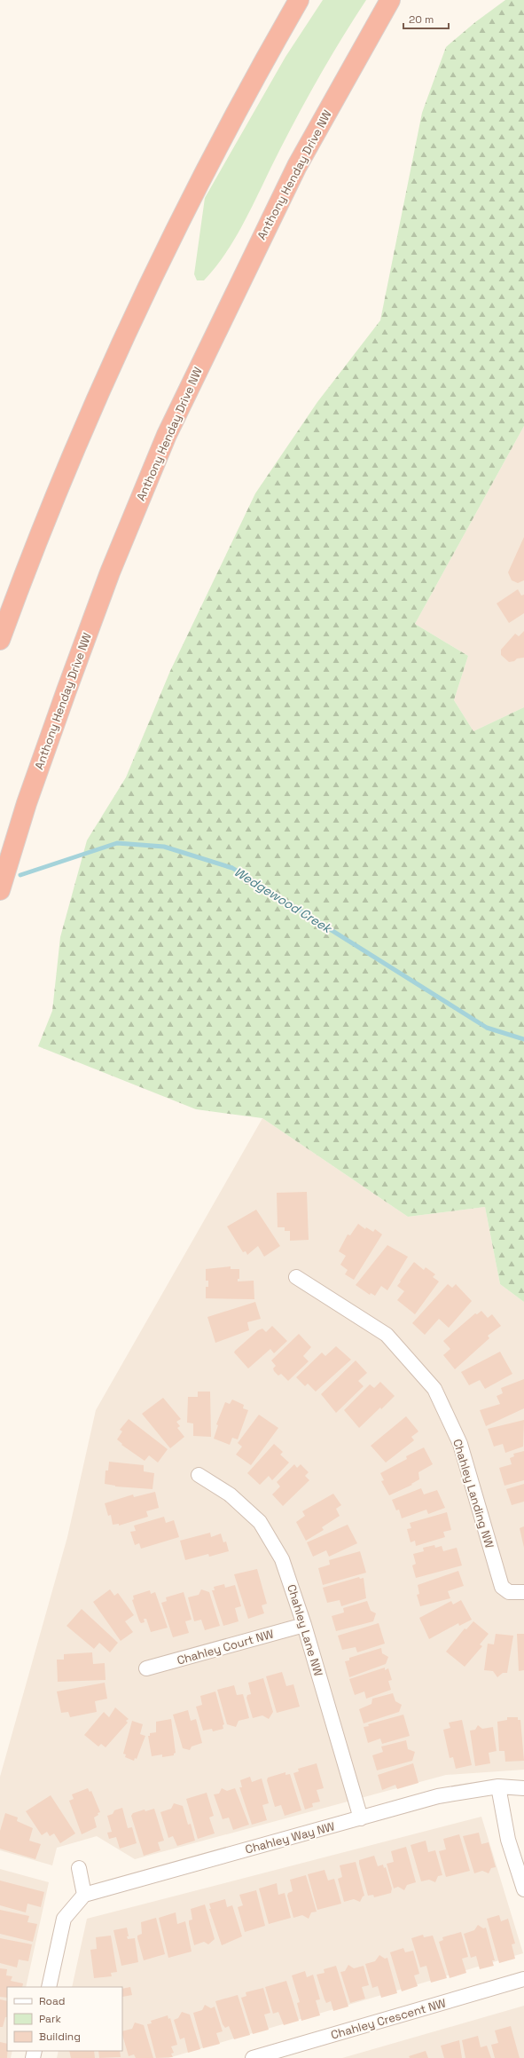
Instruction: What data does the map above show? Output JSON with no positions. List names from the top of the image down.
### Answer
{
  "streets": {
    "highway": ["Anthony Henday Drive NW"],
    "street": [
      "Chahley Landing NW",
      "Chahley Lane NW",
      "Chahley Court NW",
      "Chahley Way NW",
      "Chahley Crescent NW"
    ]
  },
  "crossings": [
    ["Chahley Lane NW", "Chahley Court NW"],
    ["Chahley Lane NW", "Chahley Way NW"]
  ],
  "water": ["Wedgewood Creek"],
  "legend": ["Road", "Park", "Building"],
  "scale_bar": "20 m"
}
